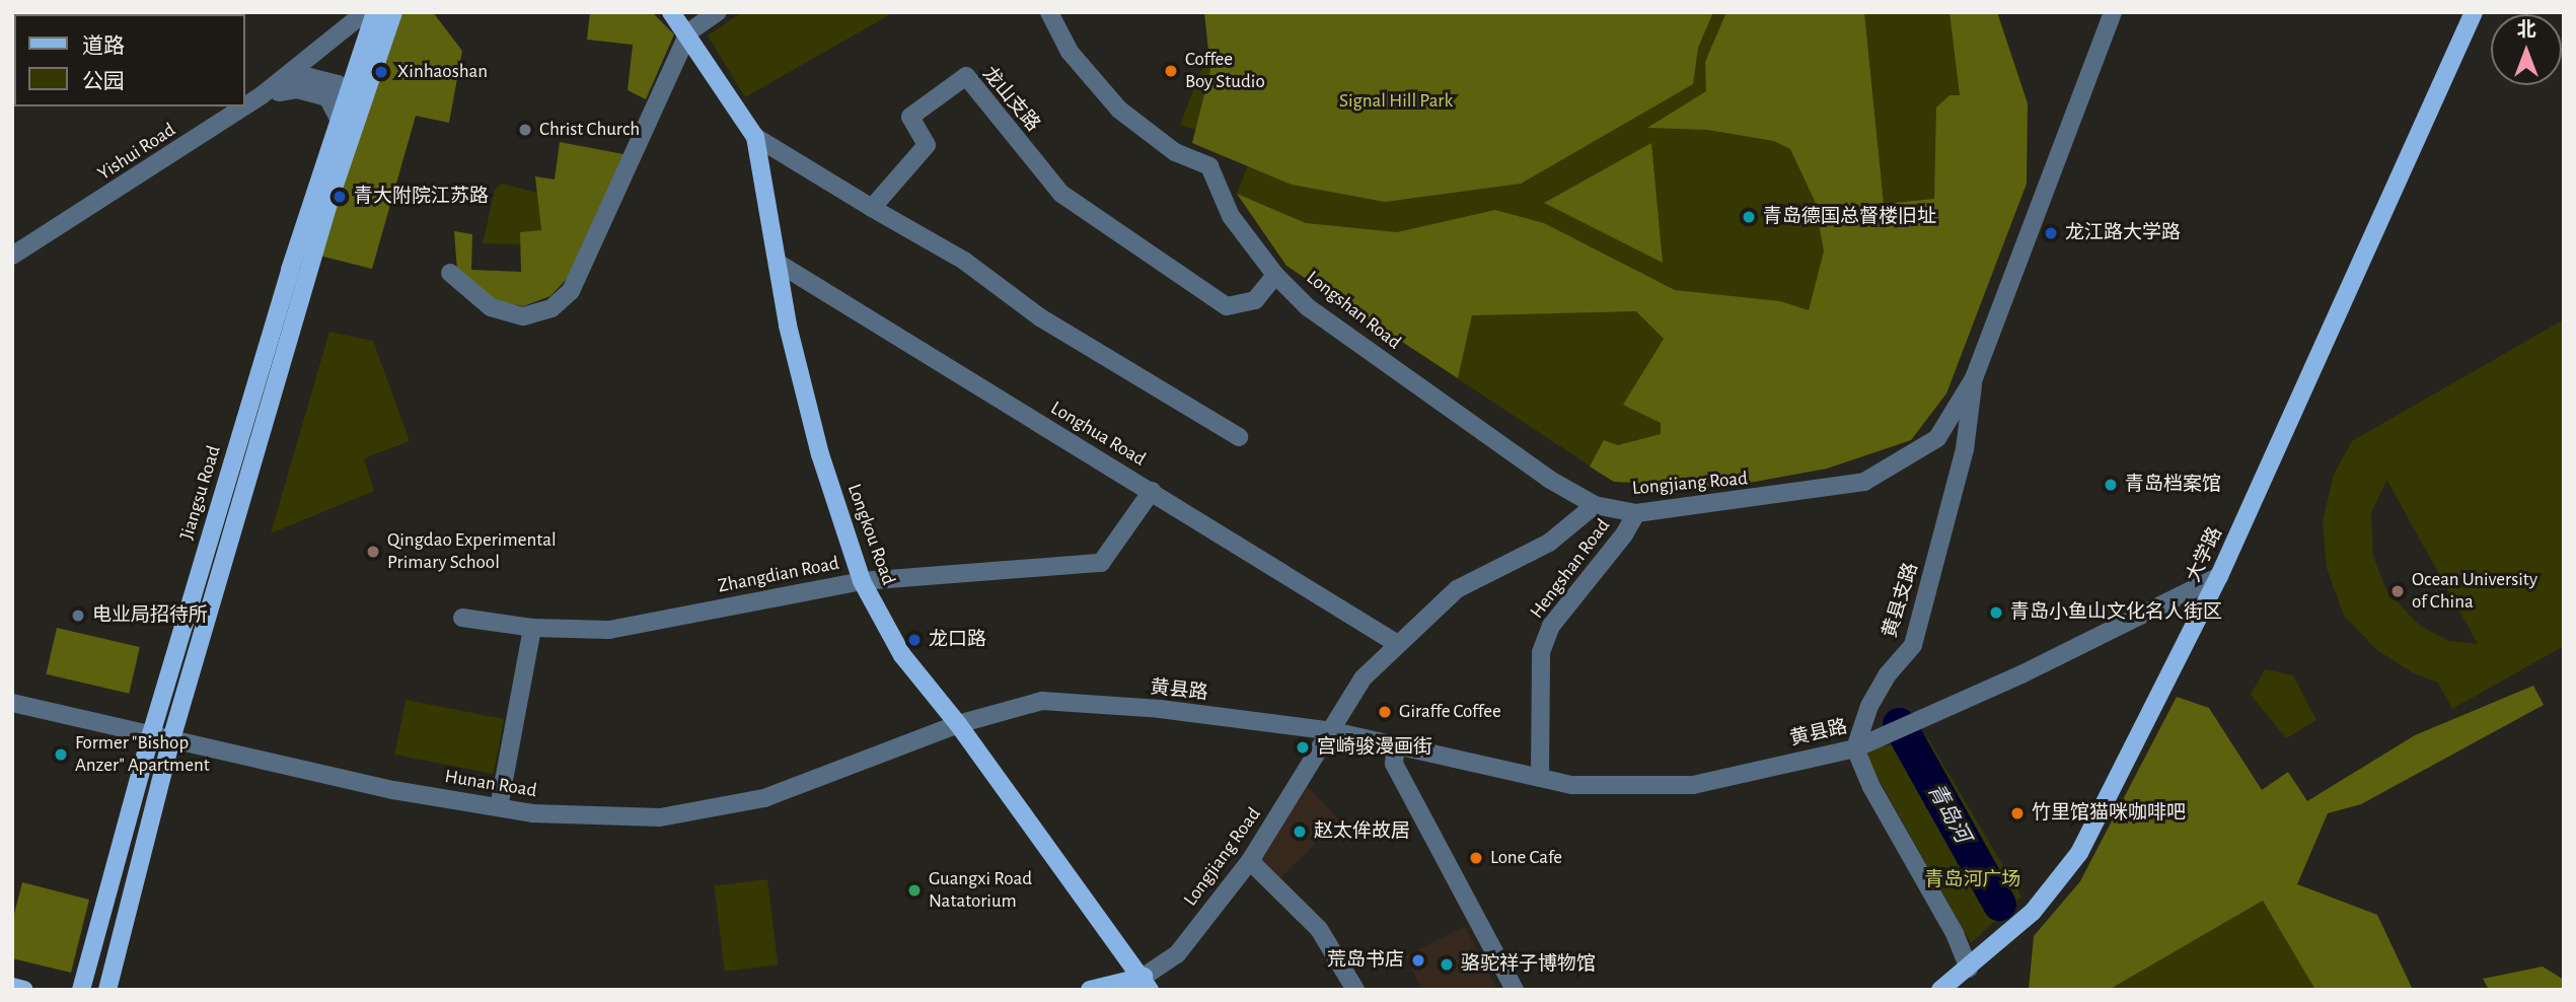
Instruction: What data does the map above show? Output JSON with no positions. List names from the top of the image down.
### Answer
{
  "streets": {
    "main road": ["Jiangsu Road", "Longkou Road", "大学路"],
    "street": [
      "龙山支路",
      "Yishui Road",
      "Longshan Road",
      "Longhua Road",
      "Longjiang Road",
      "Hengshan Road",
      "Zhangdian Road",
      "黄县支路",
      "黄县路",
      "Hunan Road"
    ]
  },
  "crossings": [
    ["龙山支路", "Longshan Road"],
    ["Longshan Road", "Longjiang Road"],
    ["Longhua Road", "Longjiang Road"],
    ["Longhua Road", "Longkou Road"],
    ["Longhua Road", "Zhangdian Road"],
    ["Longjiang Road", "Longkou Road"],
    ["Longjiang Road", "Hengshan Road"],
    ["Longjiang Road", "黄县支路"],
    ["Longjiang Road", "黄县路"],
    ["Jiangsu Road", "Hunan Road"],
    ["Longkou Road", "Zhangdian Road"],
    ["Longkou Road", "黄县路"],
    ["Longkou Road", "Hunan Road"],
    ["大学路", "黄县路"],
    ["Hengshan Road", "黄县路"],
    ["黄县支路", "黄县路"],
    ["黄县路", "Hunan Road"]
  ],
  "water": ["青岛河"],
  "parks": ["Signal Hill Park", "青岛河广场"],
  "places": [
    "Coffee Boy Studio",
    "Xinhaoshan",
    "Christ Church",
    "青大附院江苏路",
    "青岛德国总督楼旧址",
    "龙江路大学路",
    "青岛档案馆",
    "Qingdao Experimental Primary School",
    "Ocean University of China",
    "青岛小鱼山文化名人街区",
    "电业局招待所",
    "龙口路",
    "Giraffe Coffee",
    "宫崎骏漫画街",
    "Former \"Bishop Anzer\" Apartment",
    "竹里馆猫咪咖啡吧",
    "赵太侔故居",
    "Lone Cafe",
    "Guangxi Road Natatorium",
    "荒岛书店",
    "骆驼祥子博物馆"
  ],
  "legend": ["道路", "公园"],
  "north": "top"
}
